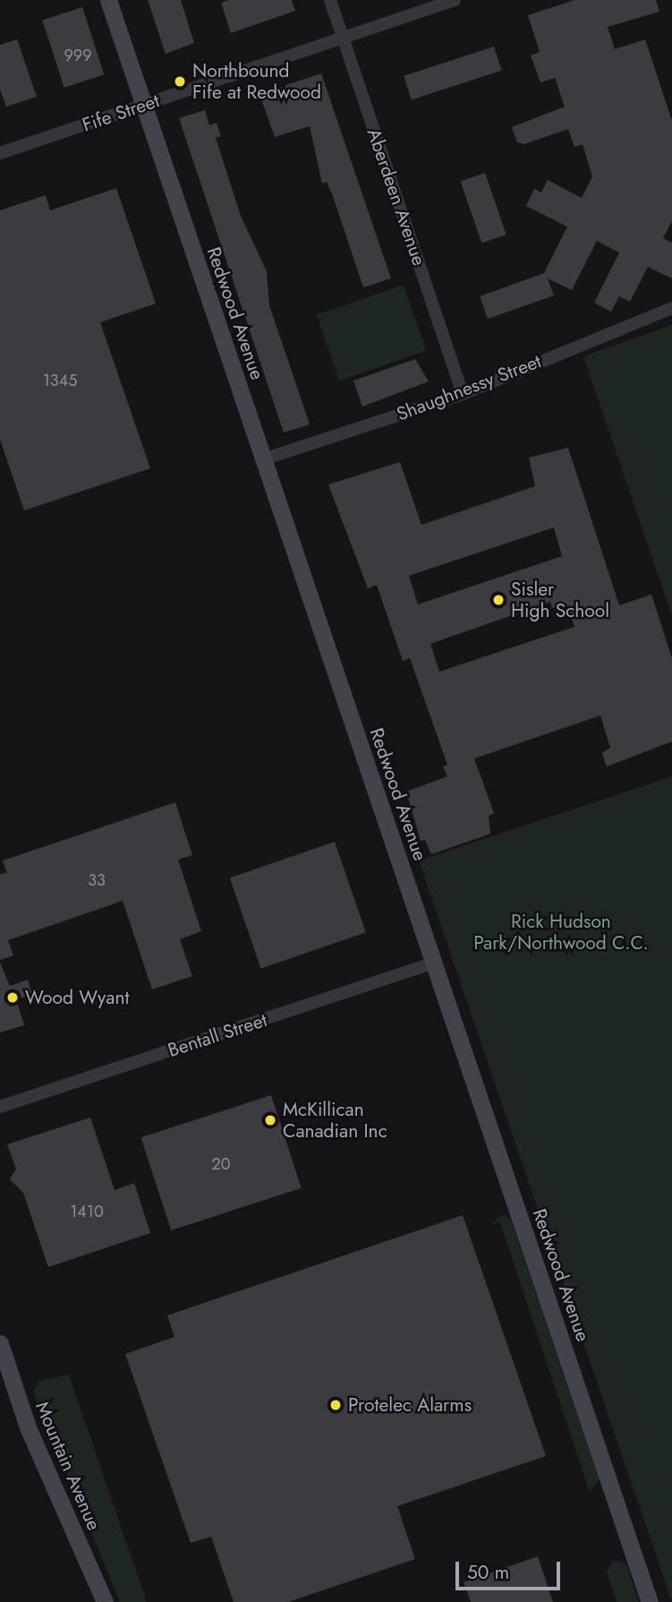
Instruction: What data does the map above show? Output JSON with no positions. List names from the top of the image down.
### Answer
{
  "streets": {
    "street": [
      "Fife Street",
      "Aberdeen Avenue",
      "Redwood Avenue",
      "Shaughnessy Street",
      "Bentall Street",
      "Mountain Avenue"
    ]
  },
  "crossings": [
    ["Fife Street", "Aberdeen Avenue"],
    ["Fife Street", "Redwood Avenue"],
    ["Aberdeen Avenue", "Shaughnessy Street"],
    ["Redwood Avenue", "Shaughnessy Street"],
    ["Redwood Avenue", "Bentall Street"]
  ],
  "parks": ["Rick Hudson Park/Northwood C.C."],
  "places": [
    "Northbound Fife at Redwood",
    "Sisler High School",
    "Wood Wyant",
    "McKillican Canadian Inc",
    "Protelec Alarms"
  ],
  "house_numbers": [
    "999",
    "1345",
    "33",
    "20",
    "1410"
  ],
  "scale_bar": "50 m"
}
